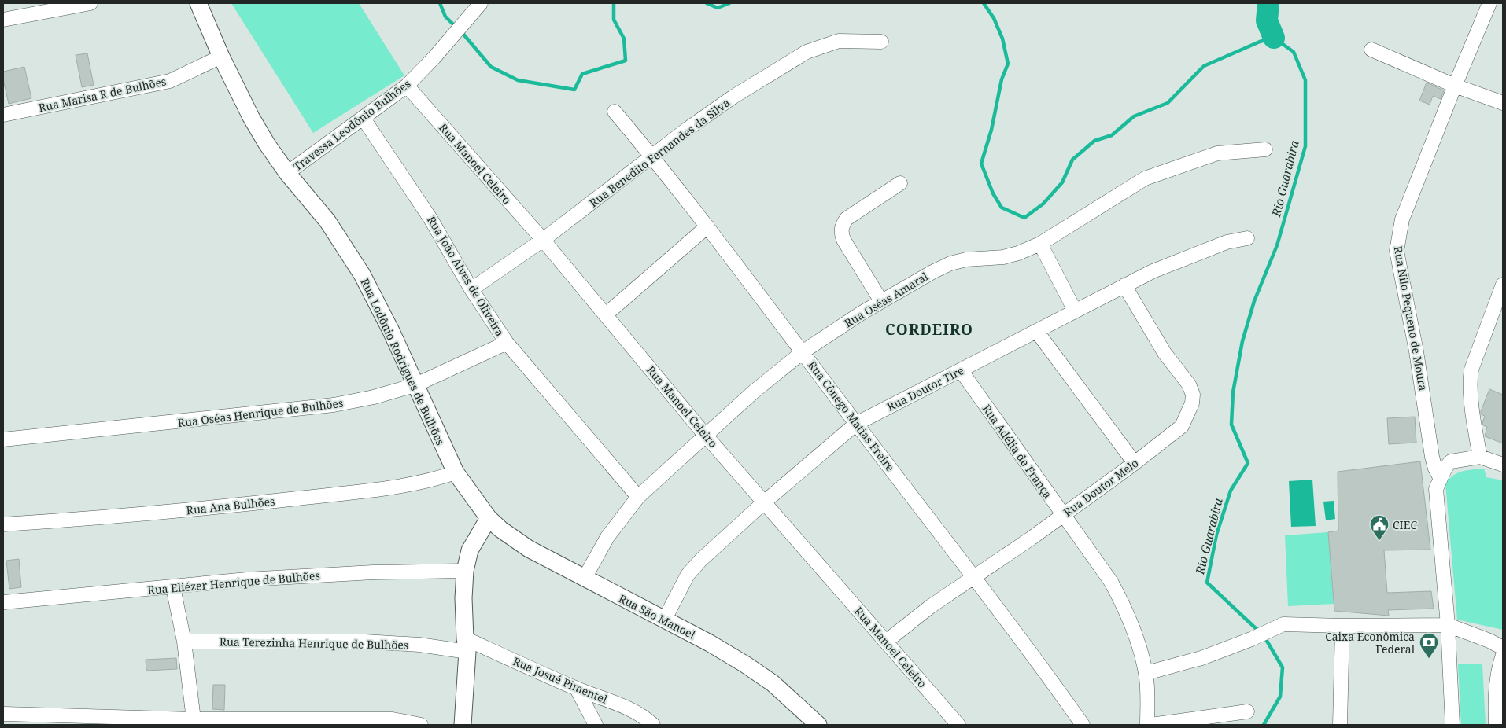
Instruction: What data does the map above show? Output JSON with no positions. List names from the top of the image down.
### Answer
{
  "streets": {
    "main road": ["Rua Lodônio Rodrigues de Bulhões", "Rua São Manoel"],
    "street": [
      "Rua Marisa R de Bulhões",
      "Travessa Leodônio Bulhões",
      "Rua Benedito Fernandes da Silva",
      "Rua Manoel Celeiro",
      "Rua João Alves de Oliveira",
      "Rua Oséas Amaral",
      "Rua Nilo Pequeno de Moura",
      "Rua Doutor Tire",
      "Rua Oséas Henrique de Bulhões",
      "Rua Cônego Matias Freire",
      "Rua Adélia de França",
      "Rua Doutor Melo",
      "Rua Ana Bulhões",
      "Rua Eliézer Henrique de Bulhões",
      "Rua Terezinha Henrique de Bulhões",
      "Rua Josué Pimentel"
    ]
  },
  "crossings": [
    ["Rua Marisa R de Bulhões", "Rua Lodônio Rodrigues de Bulhões"],
    ["Travessa Leodônio Bulhões", "Rua Manoel Celeiro"],
    ["Travessa Leodônio Bulhões", "Rua João Alves de Oliveira"],
    ["Travessa Leodônio Bulhões", "Rua Lodônio Rodrigues de Bulhões"],
    ["Rua Benedito Fernandes da Silva", "Rua Manoel Celeiro"],
    ["Rua Benedito Fernandes da Silva", "Rua João Alves de Oliveira"],
    ["Rua Benedito Fernandes da Silva", "Rua Cônego Matias Freire"],
    ["Rua Manoel Celeiro", "Rua Oséas Amaral"],
    ["Rua Manoel Celeiro", "Rua Doutor Tire"],
    ["Rua Manoel Celeiro", "Rua Doutor Melo"],
    ["Rua João Alves de Oliveira", "Rua Oséas Amaral"],
    ["Rua João Alves de Oliveira", "Rua Oséas Henrique de Bulhões"],
    ["Rua Oséas Amaral", "Rua Cônego Matias Freire"],
    ["Rua Oséas Amaral", "Rua São Manoel"],
    ["Rua Lodônio Rodrigues de Bulhões", "Rua Oséas Henrique de Bulhões"],
    ["Rua Lodônio Rodrigues de Bulhões", "Rua Ana Bulhões"],
    ["Rua Lodônio Rodrigues de Bulhões", "Rua São Manoel"],
    ["Rua Doutor Tire", "Rua Cônego Matias Freire"],
    ["Rua Doutor Tire", "Rua Adélia de França"],
    ["Rua Doutor Tire", "Rua Doutor Melo"],
    ["Rua Doutor Tire", "Rua São Manoel"],
    ["Rua Cônego Matias Freire", "Rua Doutor Melo"],
    ["Rua Adélia de França", "Rua Doutor Melo"],
    ["Rua Terezinha Henrique de Bulhões", "Rua Josué Pimentel"]
  ],
  "districts": ["CORDEIRO"],
  "water": ["Rio Guarabira"],
  "places": {
    "public building": ["CIEC"],
    "bank": ["Caixa Econômica Federal"]
  }
}
